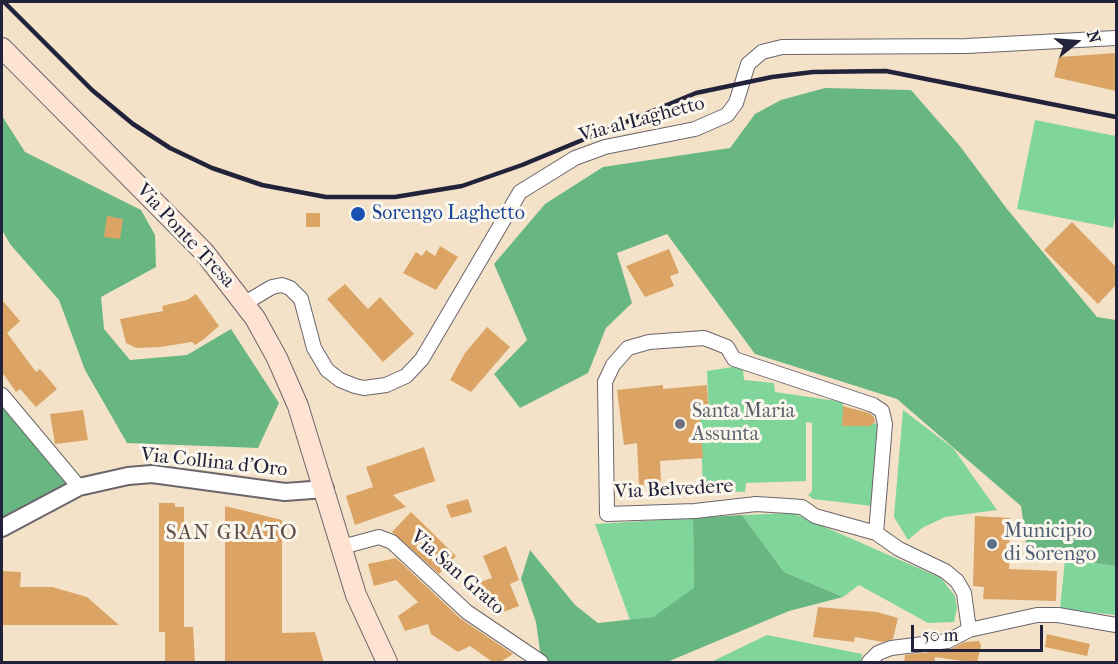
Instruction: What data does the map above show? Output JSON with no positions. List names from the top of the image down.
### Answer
{
  "streets": {
    "main road": ["Via Ponte Tresa"],
    "street": [
      "Via al Laghetto",
      "Via Collina d'Oro",
      "Via Belvedere",
      "Via San Grato"
    ]
  },
  "crossings": [
    ["Via al Laghetto", "Via Ponte Tresa"],
    ["Via Ponte Tresa", "Via Collina d'Oro"],
    ["Via Ponte Tresa", "Via San Grato"]
  ],
  "districts": ["SAN GRATO"],
  "places": ["Sorengo Laghetto", "Santa Maria Assunta", "Municipio di Sorengo"],
  "scale_bar": "50 m",
  "north": "right"
}
